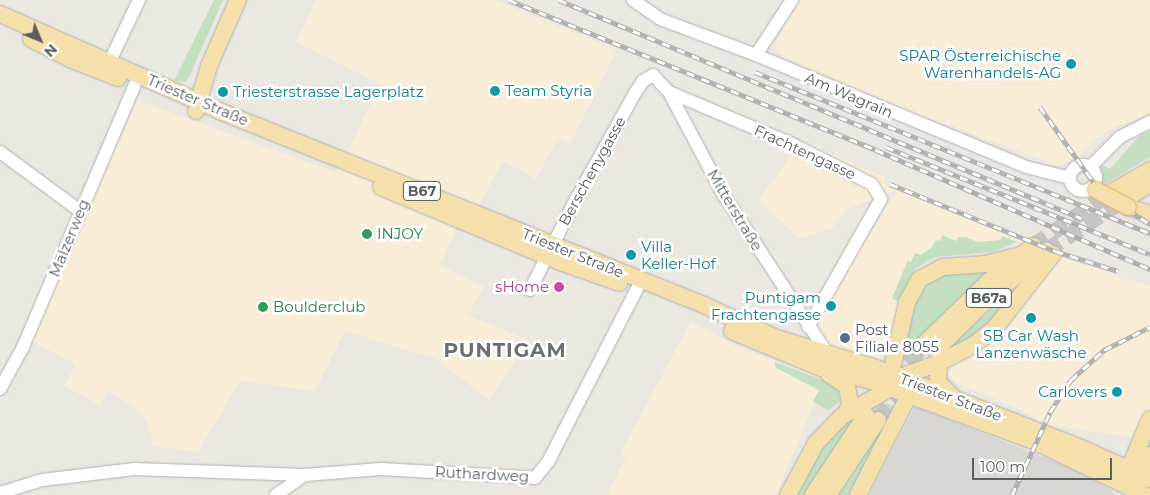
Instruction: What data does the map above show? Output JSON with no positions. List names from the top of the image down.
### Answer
{
  "streets": {
    "main road": ["Triester Straße", "B67", "B67a"],
    "street": [
      "Am Wagrain",
      "Frachtengasse",
      "Berschenygasse",
      "Mitterstraße",
      "Mälzerweg",
      "Ruthardweg"
    ]
  },
  "crossings": [
    ["Triester Straße", "Berschenygasse"],
    ["Triester Straße", "Mitterstraße"],
    ["Triester Straße", "Mälzerweg"],
    ["Triester Straße", "Ruthardweg"],
    ["Frachtengasse", "Mitterstraße"],
    ["Berschenygasse", "Mitterstraße"]
  ],
  "districts": ["PUNTIGAM"],
  "places": [
    "SPAR Österreichische Warenhandels-AG",
    "Team Styria",
    "Triesterstrasse Lagerplatz",
    "INJOY",
    "Villa Keller-Hof",
    "sHome",
    "Puntigam Frachtengasse",
    "Boulderclub",
    "SB Car Wash Lanzenwäsche",
    "Post Filiale 8055",
    "Carlovers"
  ],
  "scale_bar": "100 m",
  "north": "bottom right"
}
